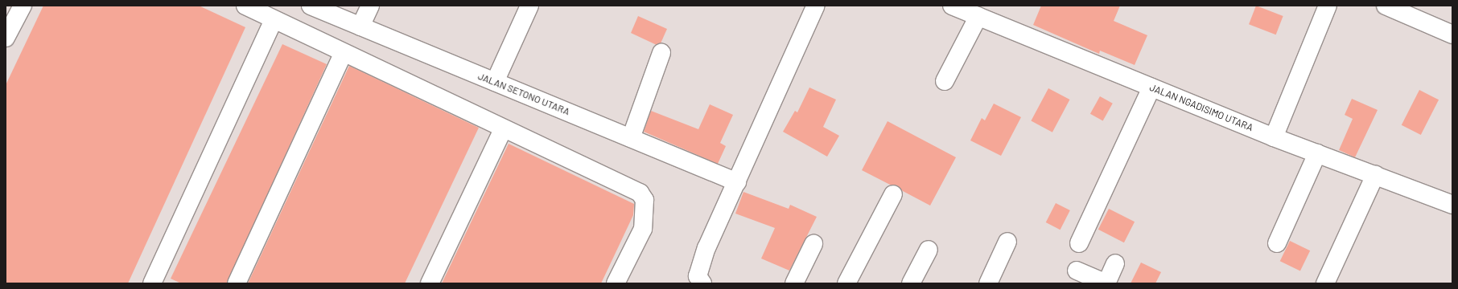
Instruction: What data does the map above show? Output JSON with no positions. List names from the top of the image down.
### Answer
{
  "streets": {
    "street": ["JALAN SETONO UTARA", "JALAN NGADISIMO UTARA"]
  }
}
